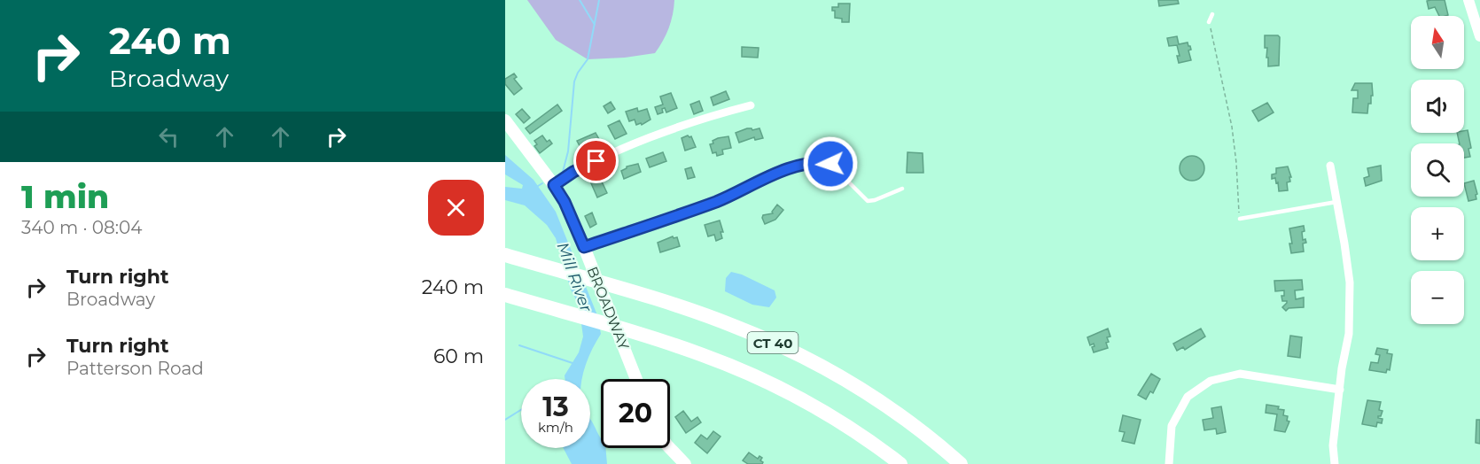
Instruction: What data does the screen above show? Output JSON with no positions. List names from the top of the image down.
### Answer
{
  "streets": {
    "highway": ["CT 40"],
    "main road": ["BROADWAY"]
  },
  "water": ["Mill River"],
  "north": "top",
  "page": {
    "turn": ["240 m", "Broadway"],
    "map_buttons": ["+", "−"],
    "heading": ["1 min", "340 m · 08:04"],
    "list": [
      {
        "name": "Turn right",
        "note": "Broadway",
        "value": "240 m"
      },
      {
        "name": "Turn right",
        "note": "Patterson Road",
        "value": "60 m"
      }
    ],
    "speed": "13 km/h",
    "limit": "20"
  }
}
